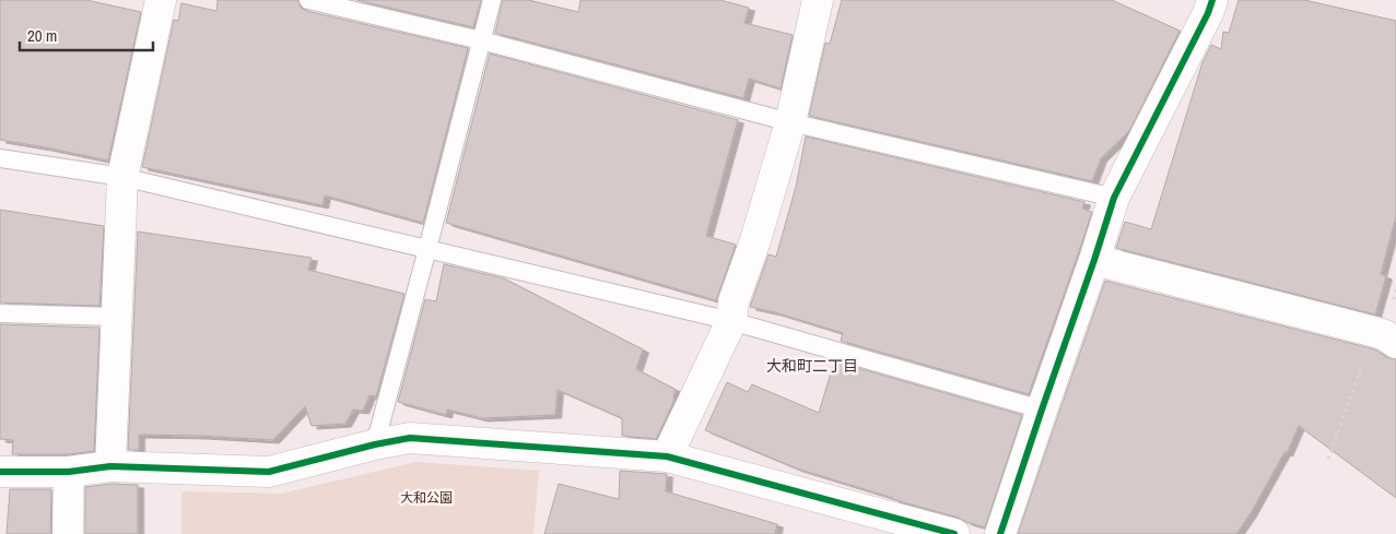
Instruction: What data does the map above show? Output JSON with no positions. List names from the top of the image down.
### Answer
{
  "districts": ["大和町二丁目"],
  "parks": ["大和公園"],
  "scale_bar": "20 m"
}
